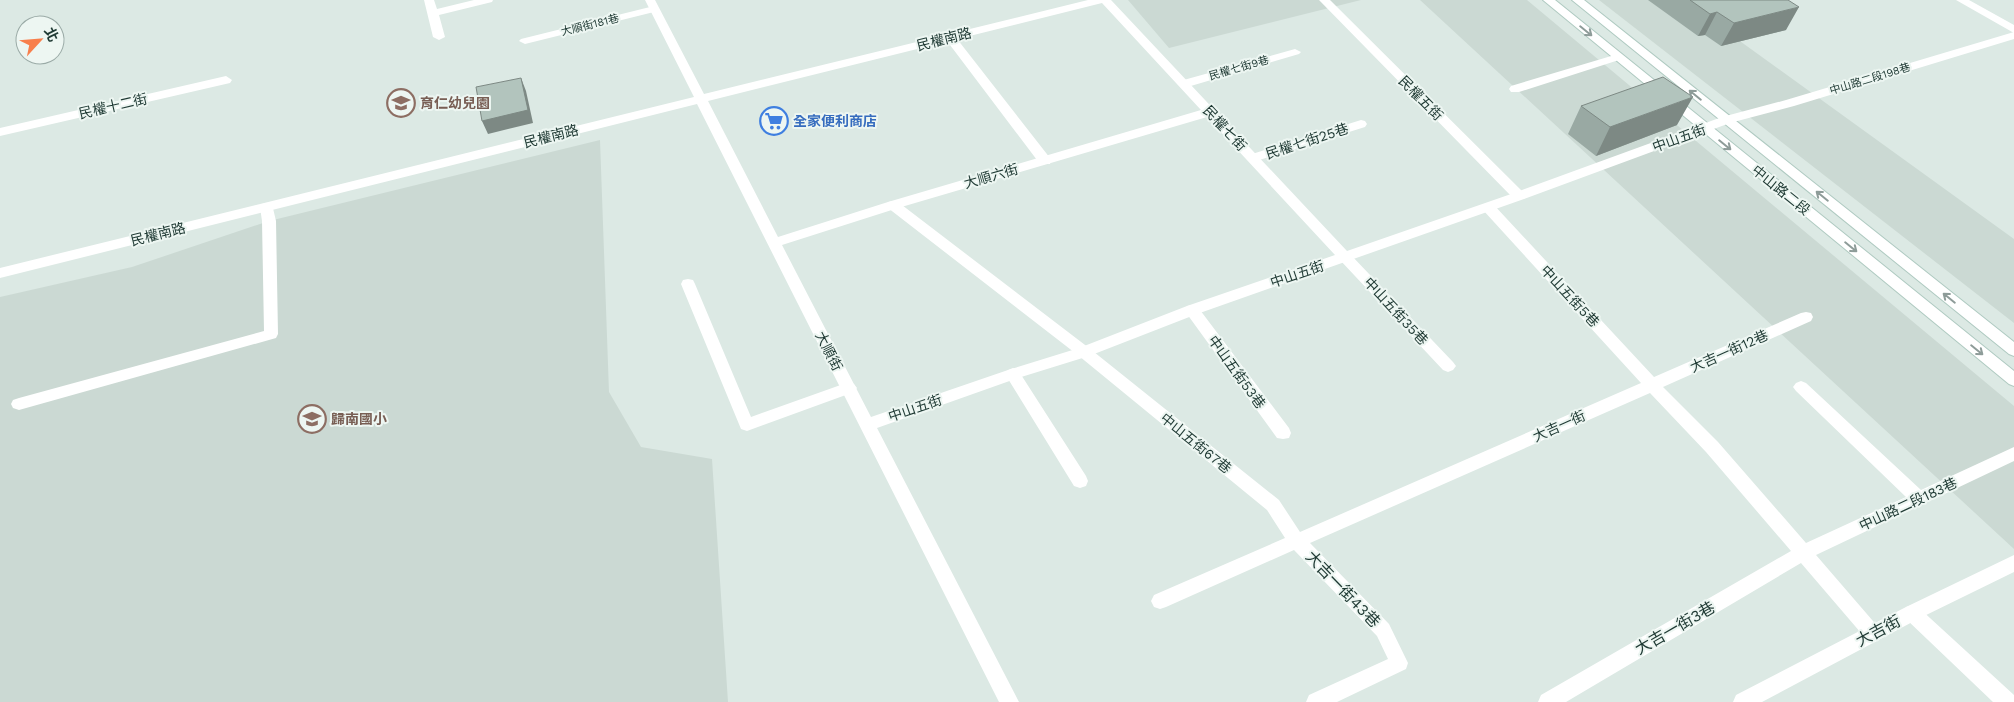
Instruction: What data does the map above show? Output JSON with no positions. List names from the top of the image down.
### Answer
{
  "streets": {
    "street": [
      "大順街181巷",
      "民權南路",
      "民權七街9巷",
      "中山路二段198巷",
      "民權五街",
      "民權十二街",
      "民權七街",
      "中山五街",
      "民權七街25巷",
      "大順六街",
      "中山路二段",
      "中山五街5巷",
      "中山五街35巷",
      "大順街",
      "大吉一街12巷",
      "中山五街53巷",
      "大吉一街",
      "中山五街67巷",
      "中山路二段183巷",
      "大吉一街43巷",
      "大吉一街3巷",
      "大吉街"
    ]
  },
  "crossings": [
    ["大順街181巷", "大順街"],
    ["民權南路", "民權七街"],
    ["民權南路", "大順街"],
    ["民權七街9巷", "民權七街"],
    ["中山路二段198巷", "中山五街"],
    ["中山路二段198巷", "中山路二段"],
    ["民權五街", "中山五街"],
    ["民權七街", "中山五街"],
    ["民權七街", "民權七街25巷"],
    ["民權七街", "大順六街"],
    ["民權七街", "中山五街35巷"],
    ["中山五街", "中山路二段"],
    ["中山五街", "中山五街5巷"],
    ["中山五街", "中山五街35巷"],
    ["中山五街", "大順街"],
    ["中山五街", "中山五街53巷"],
    ["中山五街", "中山五街67巷"],
    ["大順六街", "大順街"],
    ["大順六街", "中山五街67巷"],
    ["中山五街5巷", "大吉一街12巷"],
    ["中山五街5巷", "大吉一街"],
    ["大吉一街12巷", "大吉一街"],
    ["大吉一街", "中山五街67巷"],
    ["大吉一街", "大吉一街43巷"],
    ["中山五街67巷", "大吉一街43巷"],
    ["中山路二段183巷", "大吉一街3巷"]
  ],
  "places": {
    "school or university": ["育仁幼兒園", "歸南國小"],
    "supermarket": ["全家便利商店"]
  },
  "north": "top right"
}
